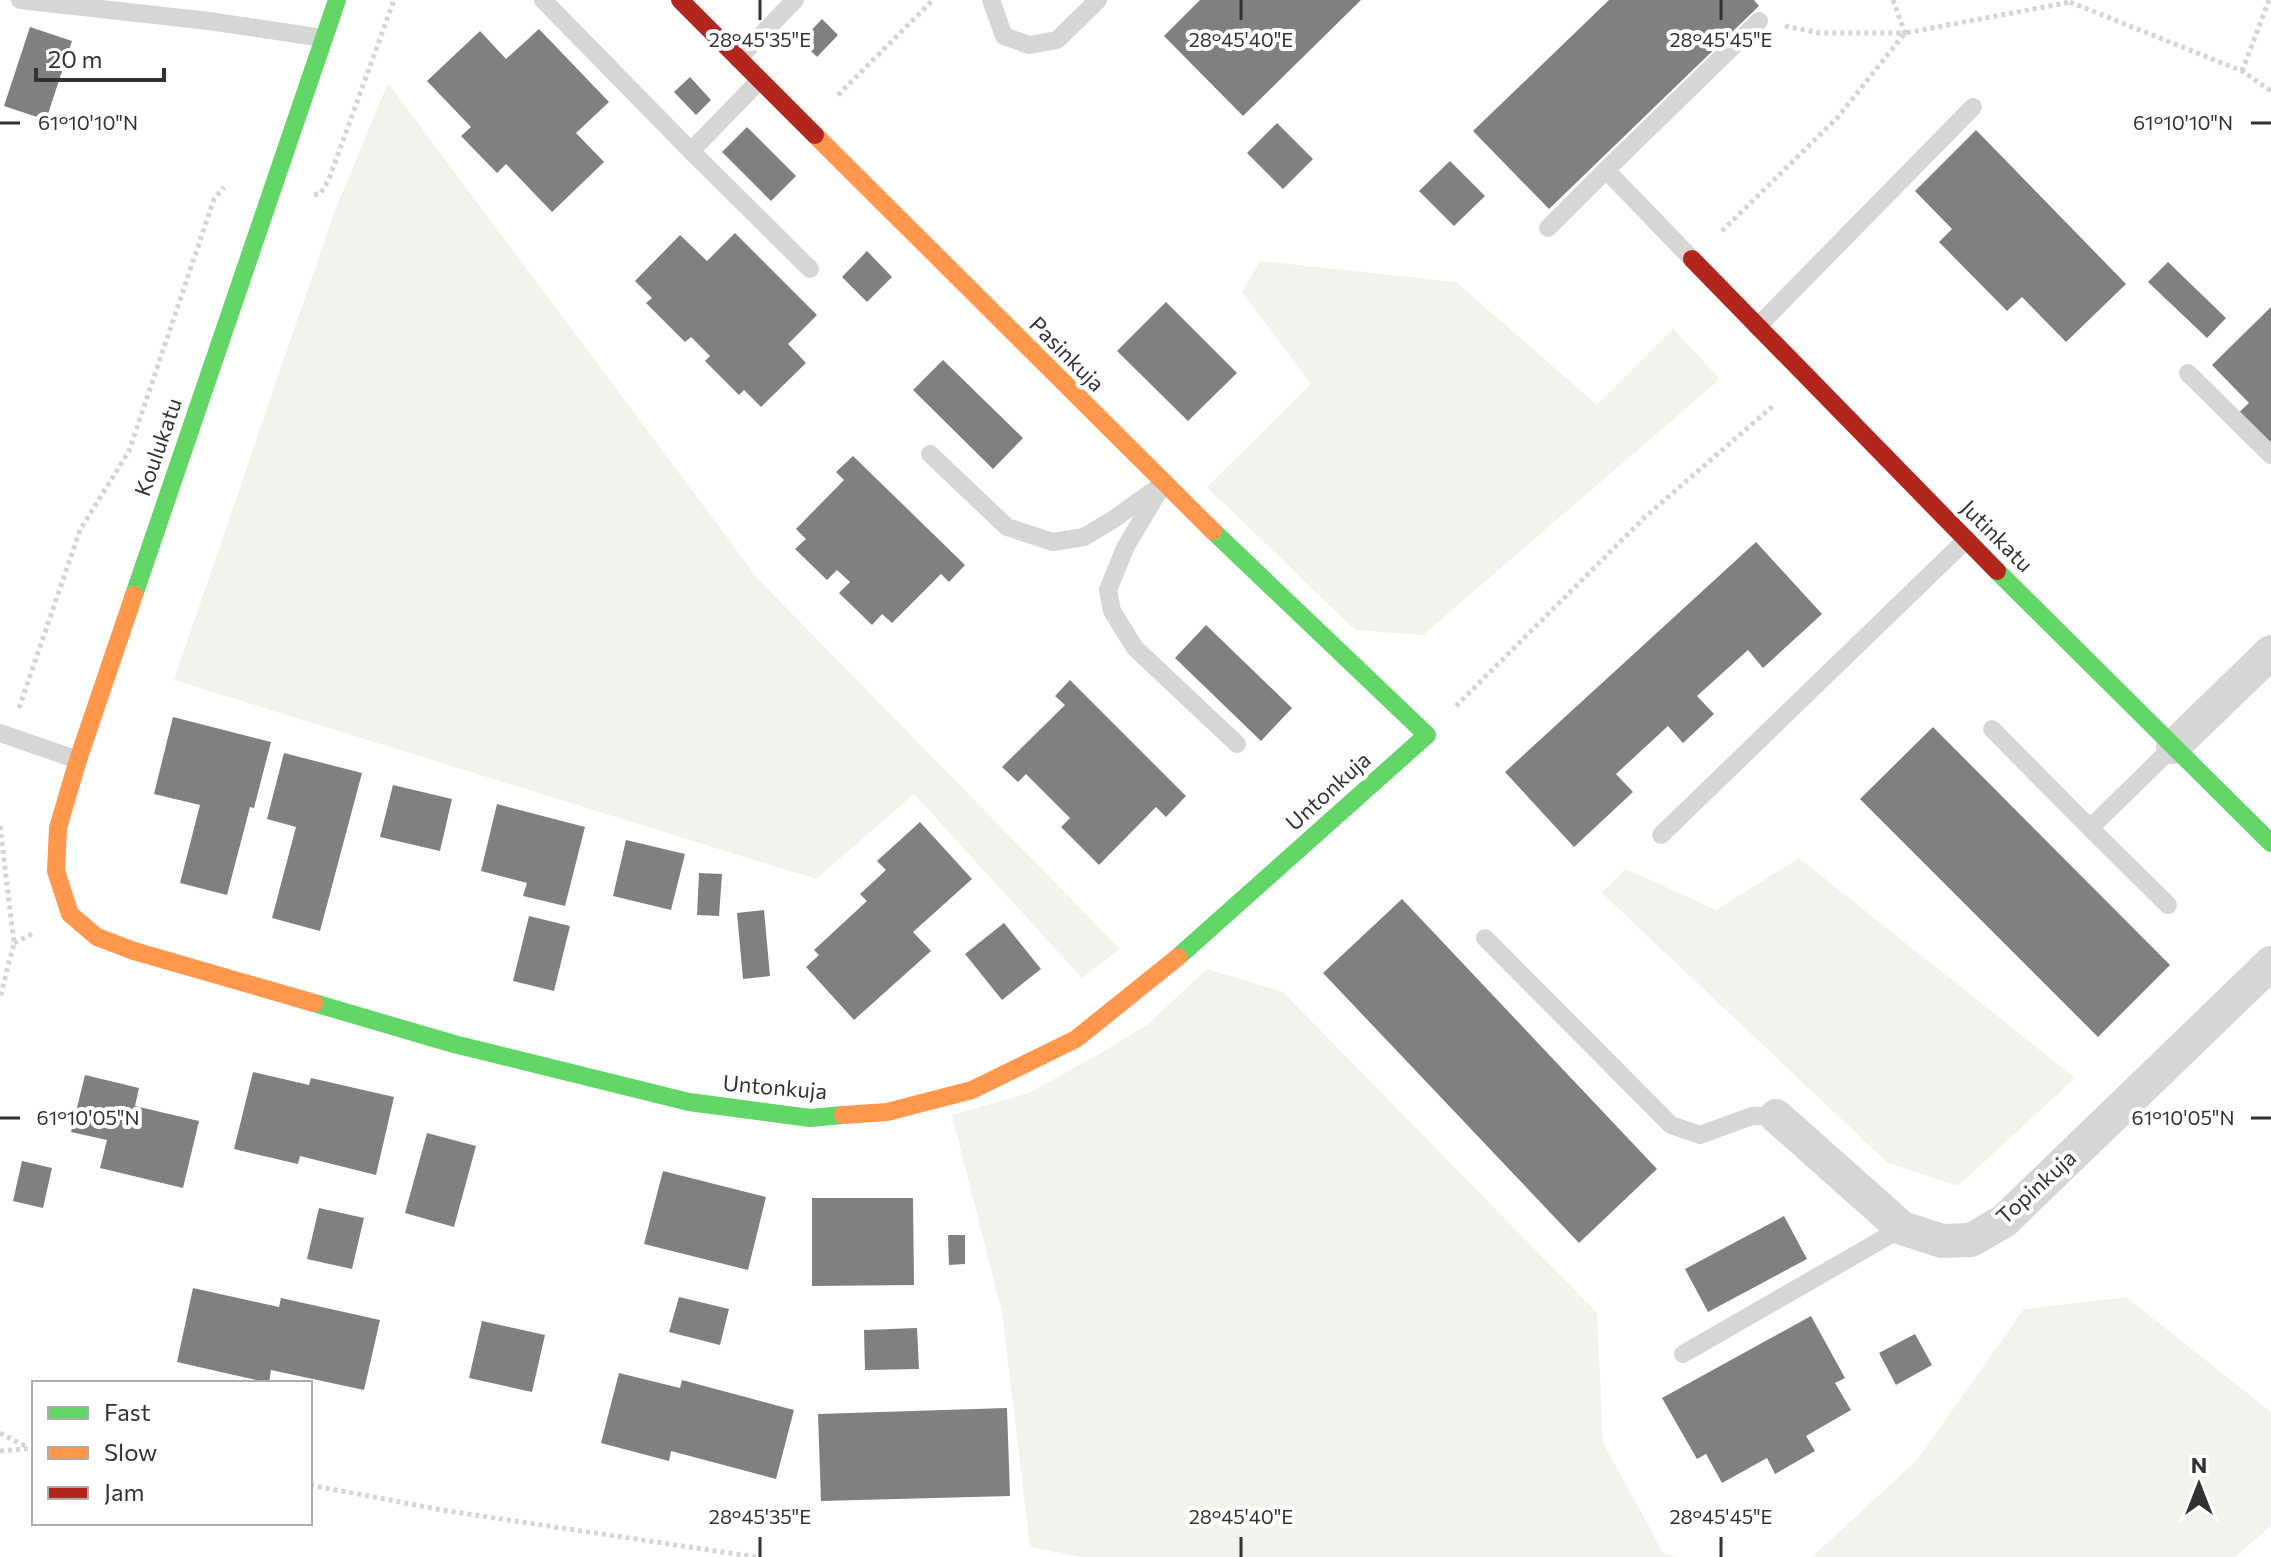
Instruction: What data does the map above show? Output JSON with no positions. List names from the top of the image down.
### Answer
{
  "streets": {
    "street": [
      "Pasinkuja",
      "Koulukatu",
      "Jutinkatu",
      "Untonkuja",
      "Topinkuja"
    ]
  },
  "crossings": [
    ["Pasinkuja", "Untonkuja"],
    ["Koulukatu", "Untonkuja"]
  ],
  "legend": ["Fast", "Slow", "Jam"],
  "scale_bar": "20 m",
  "north": "top",
  "coordinates": [
    "28°45'35\"E",
    "28°45'40\"E",
    "28°45'45\"E",
    "61°10'10\"N",
    "61°10'05\"N"
  ]
}
